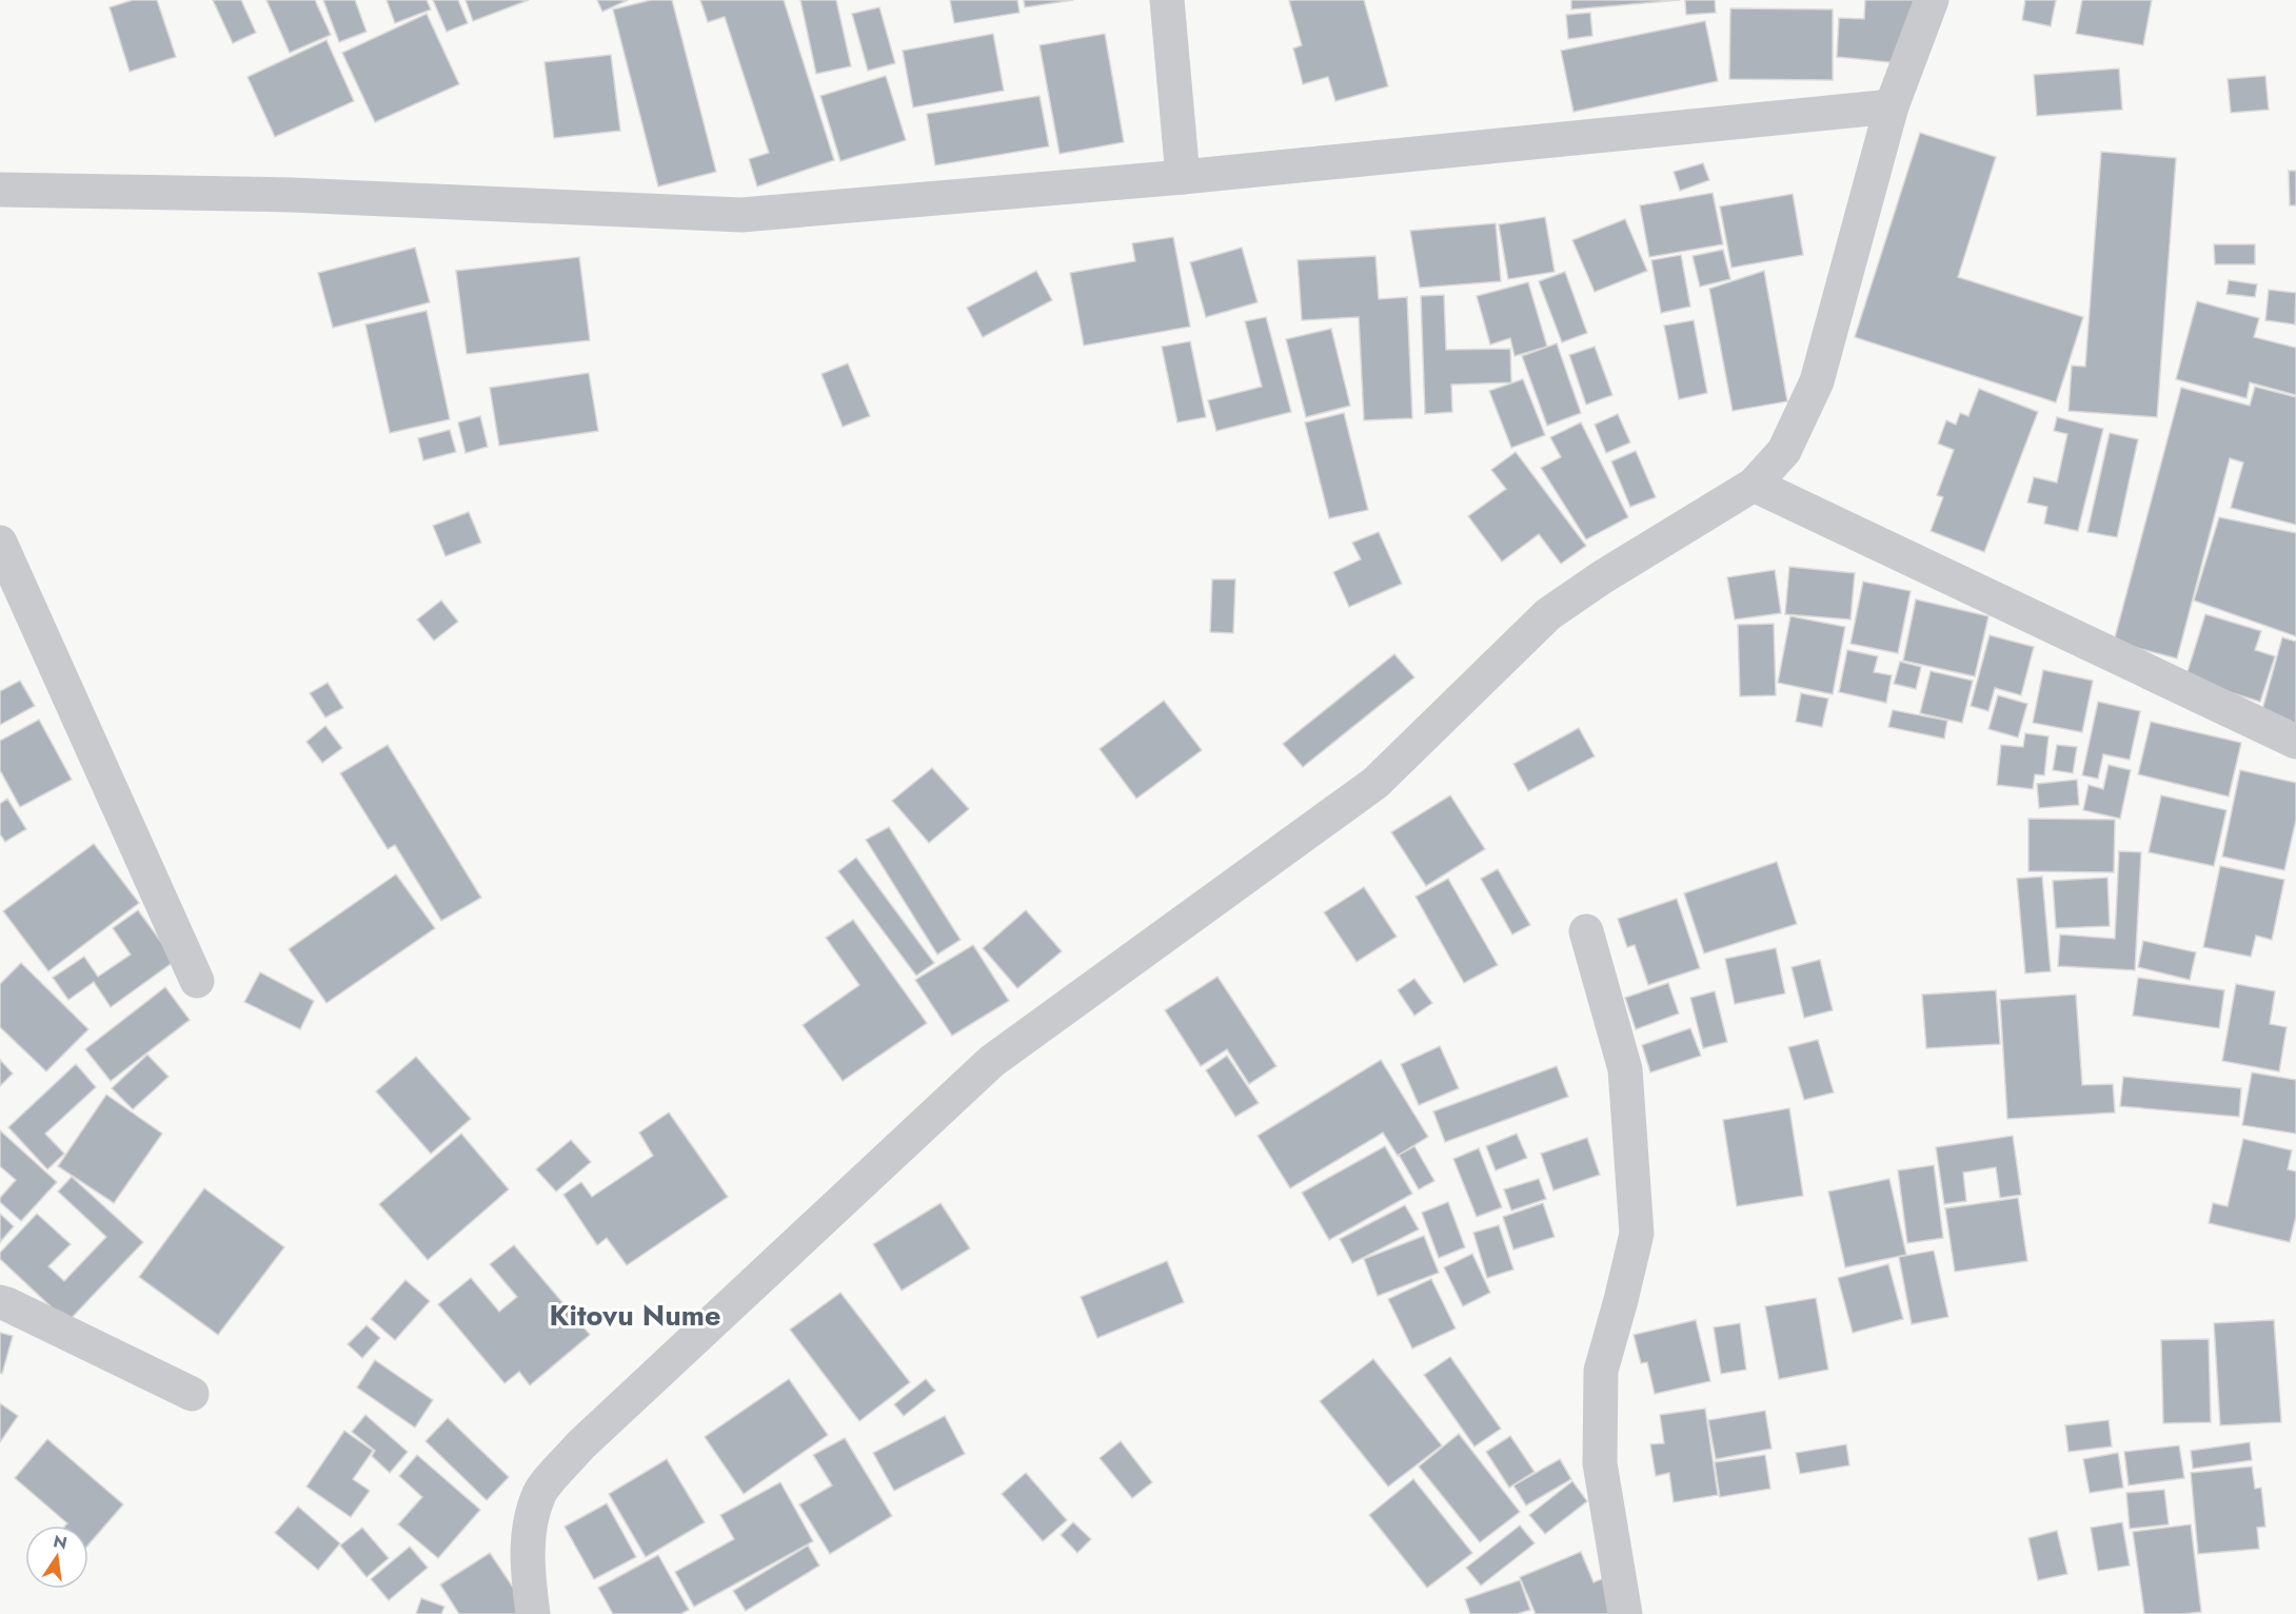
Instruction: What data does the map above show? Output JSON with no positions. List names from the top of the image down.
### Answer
{
  "districts": ["Kitovu Nume"],
  "north": "top"
}
